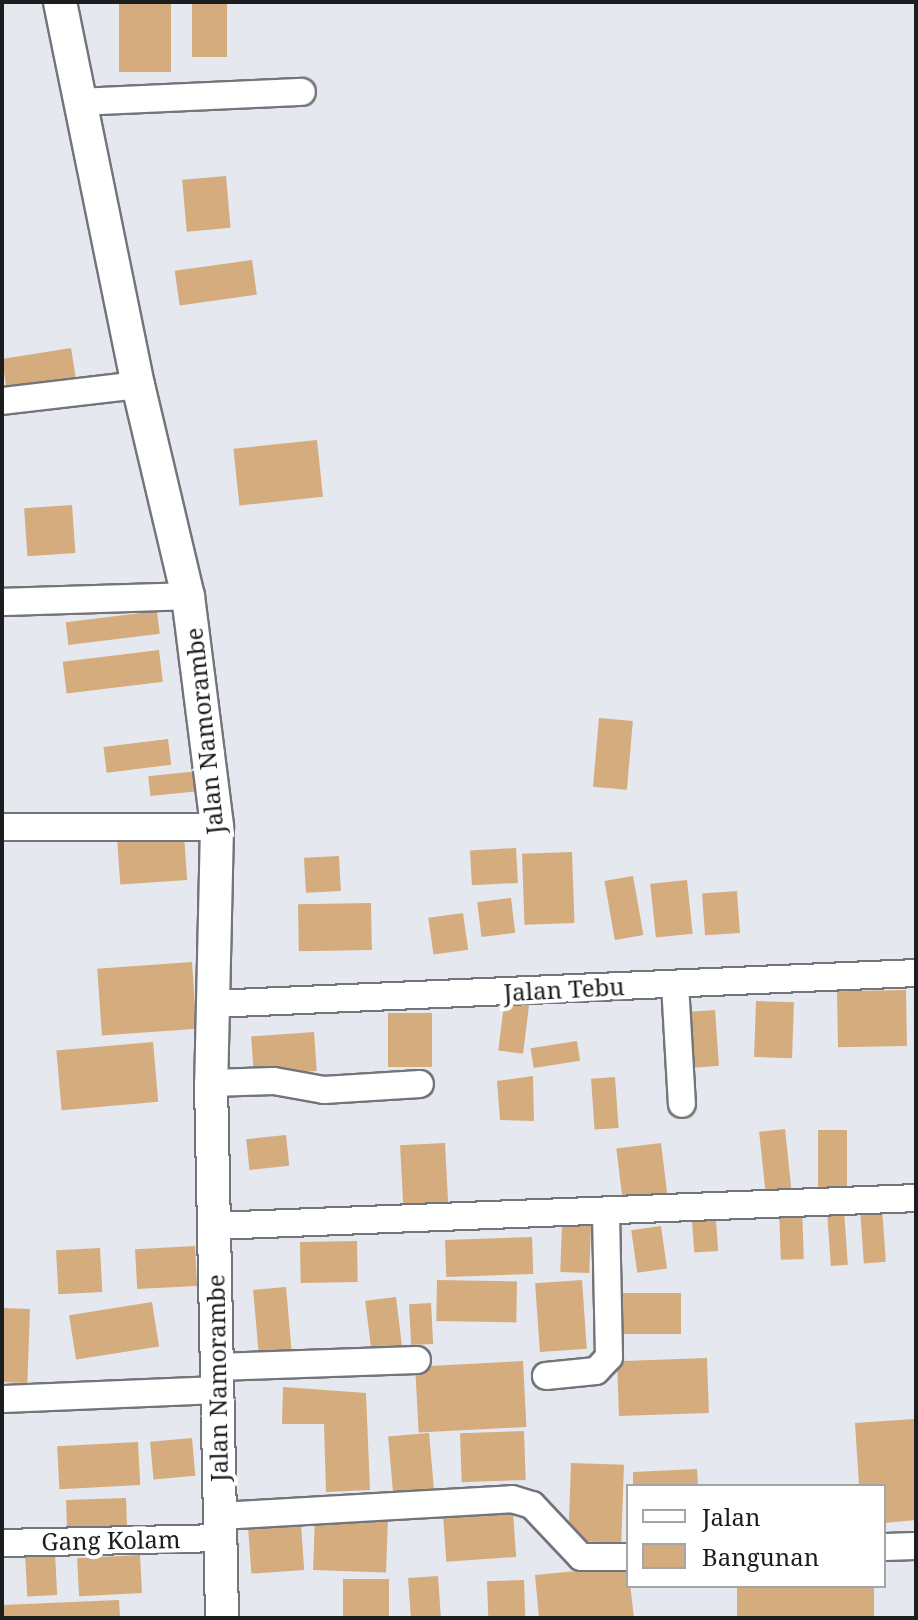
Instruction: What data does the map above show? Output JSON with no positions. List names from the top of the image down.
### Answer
{
  "streets": {
    "street": ["Jalan Namorambe", "Jalan Tebu", "Gang Kolam"]
  },
  "crossings": [
    ["Jalan Namorambe", "Jalan Tebu"],
    ["Jalan Namorambe", "Gang Kolam"]
  ],
  "legend": ["Jalan", "Bangunan"]
}
